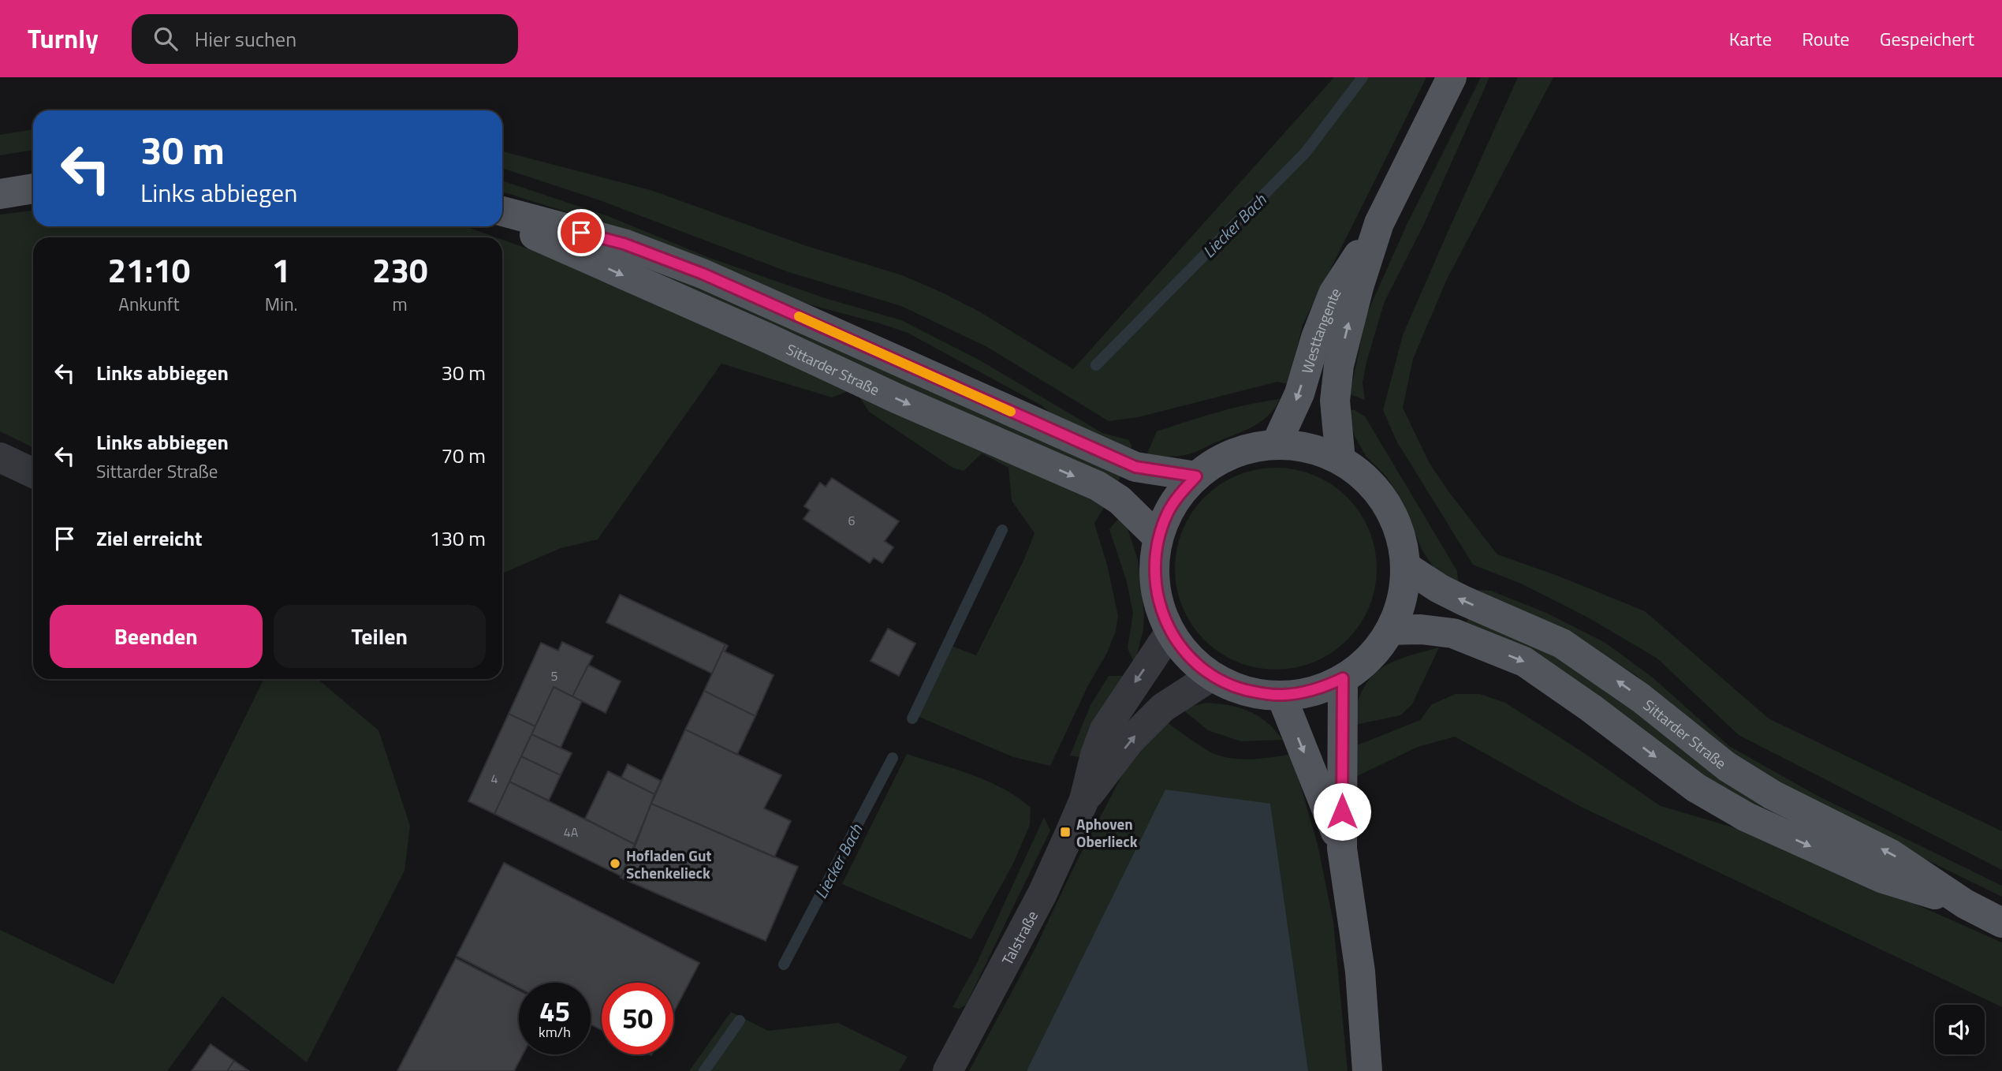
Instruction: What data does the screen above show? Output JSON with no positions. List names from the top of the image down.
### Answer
{
  "streets": {
    "main road": ["Westtangente", "Sittarder Straße"],
    "street": ["Talstraße"]
  },
  "water": ["Liecker Bach"],
  "places": {
    "transit": ["Aphoven Oberlieck"],
    "other": ["Hofladen Gut Schenkelieck"]
  },
  "house_numbers": [
    "6",
    "5",
    "4",
    "4A"
  ],
  "page": {
    "header": "Turnly",
    "search": "Hier suchen",
    "nav": ["Karte", "Route", "Gespeichert"],
    "turn": ["30 m", "Links abbiegen"],
    "eta": [
      "21:10",
      "Ankunft",
      "1",
      "Min.",
      "230",
      "m"
    ],
    "list": [
      {
        "name": "Links abbiegen",
        "value": "30 m"
      },
      {
        "name": "Links abbiegen",
        "note": "Sittarder Straße",
        "value": "70 m"
      },
      {
        "name": "Ziel erreicht",
        "value": "130 m"
      }
    ],
    "buttons": ["Beenden", "Teilen"],
    "speed": "45 km/h",
    "limit": "50"
  }
}
